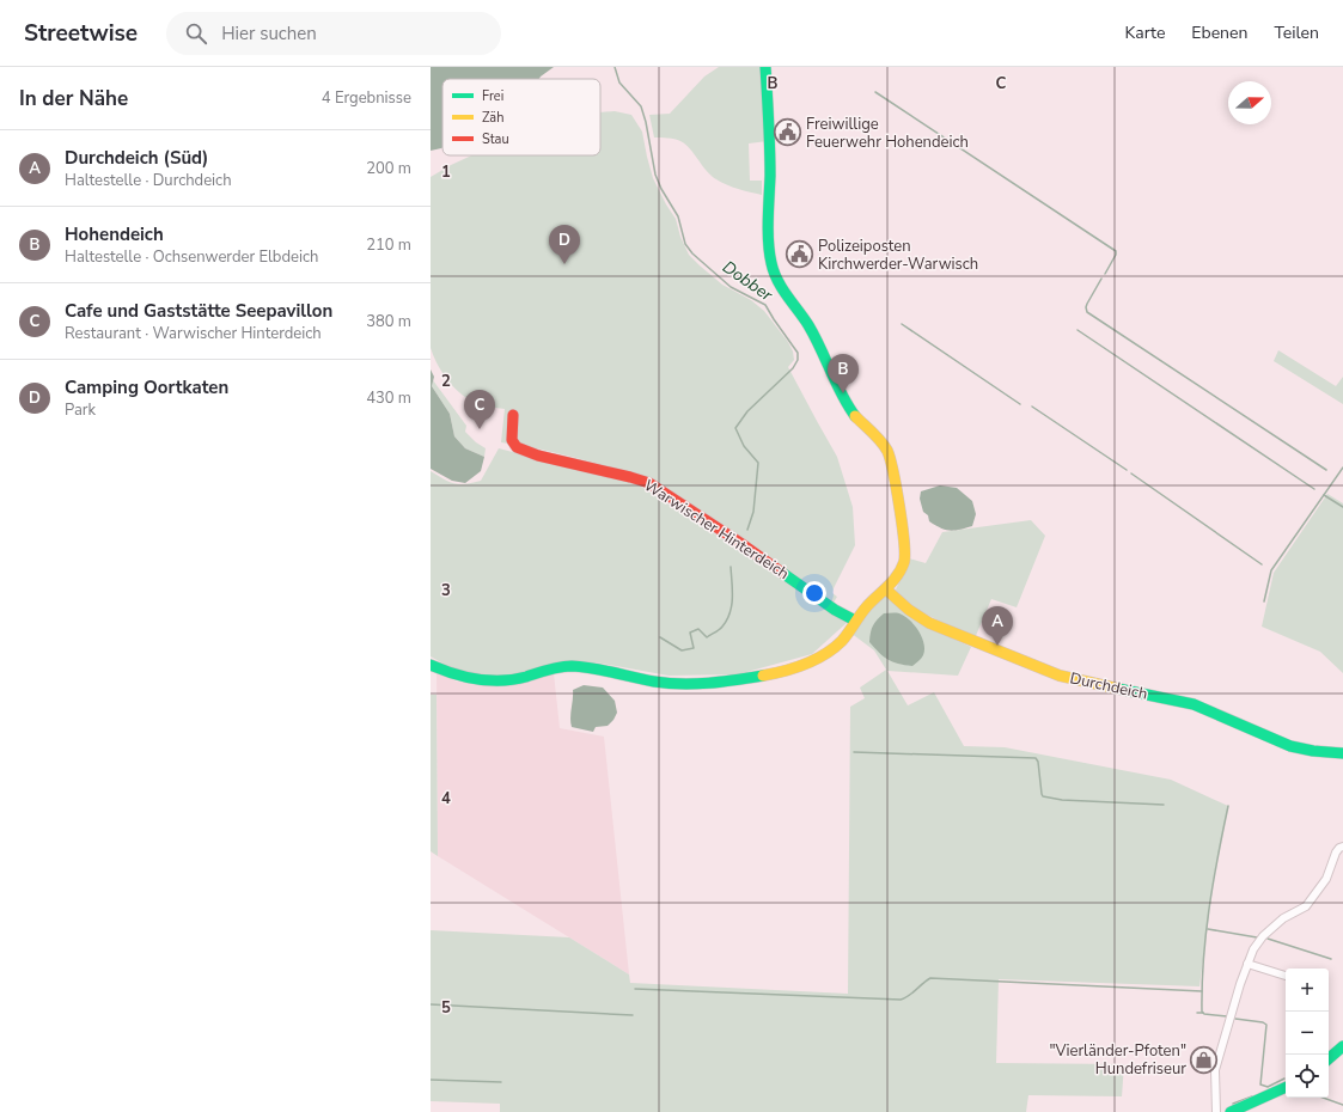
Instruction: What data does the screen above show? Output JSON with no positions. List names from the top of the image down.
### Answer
{
  "streets": {
    "street": ["Warwischer Hinterdeich", "Durchdeich"]
  },
  "water": ["Dobber"],
  "places": {
    "public building": ["Freiwillige Feuerwehr Hohendeich", "Polizeiposten Kirchwerder-Warwisch"],
    "shop": ["\"Vierländer-Pfoten\" Hundefriseur"]
  },
  "legend": ["Frei", "Zäh", "Stau"],
  "north": "right",
  "page": {
    "header": "Streetwise",
    "search": "Hier suchen",
    "nav": ["Karte", "Ebenen", "Teilen"],
    "heading": ["In der Nähe", "4 Ergebnisse"],
    "list": [
      {
        "mark": "A",
        "name": "Durchdeich (Süd)",
        "note": "Haltestelle · Durchdeich",
        "value": "200 m"
      },
      {
        "mark": "B",
        "name": "Hohendeich",
        "note": "Haltestelle · Ochsenwerder Elbdeich",
        "value": "210 m"
      },
      {
        "mark": "C",
        "name": "Cafe und Gaststätte Seepavillon",
        "note": "Restaurant · Warwischer Hinterdeich",
        "value": "380 m"
      },
      {
        "mark": "D",
        "name": "Camping Oortkaten",
        "note": "Park",
        "value": "430 m"
      }
    ],
    "pins": [
      "D",
      "B",
      "C",
      "A"
    ],
    "map_buttons": ["+", "−"]
  },
  "grid": {
    "columns": ["B", "C"],
    "rows": [
      "1",
      "2",
      "3",
      "4",
      "5"
    ]
  }
}
